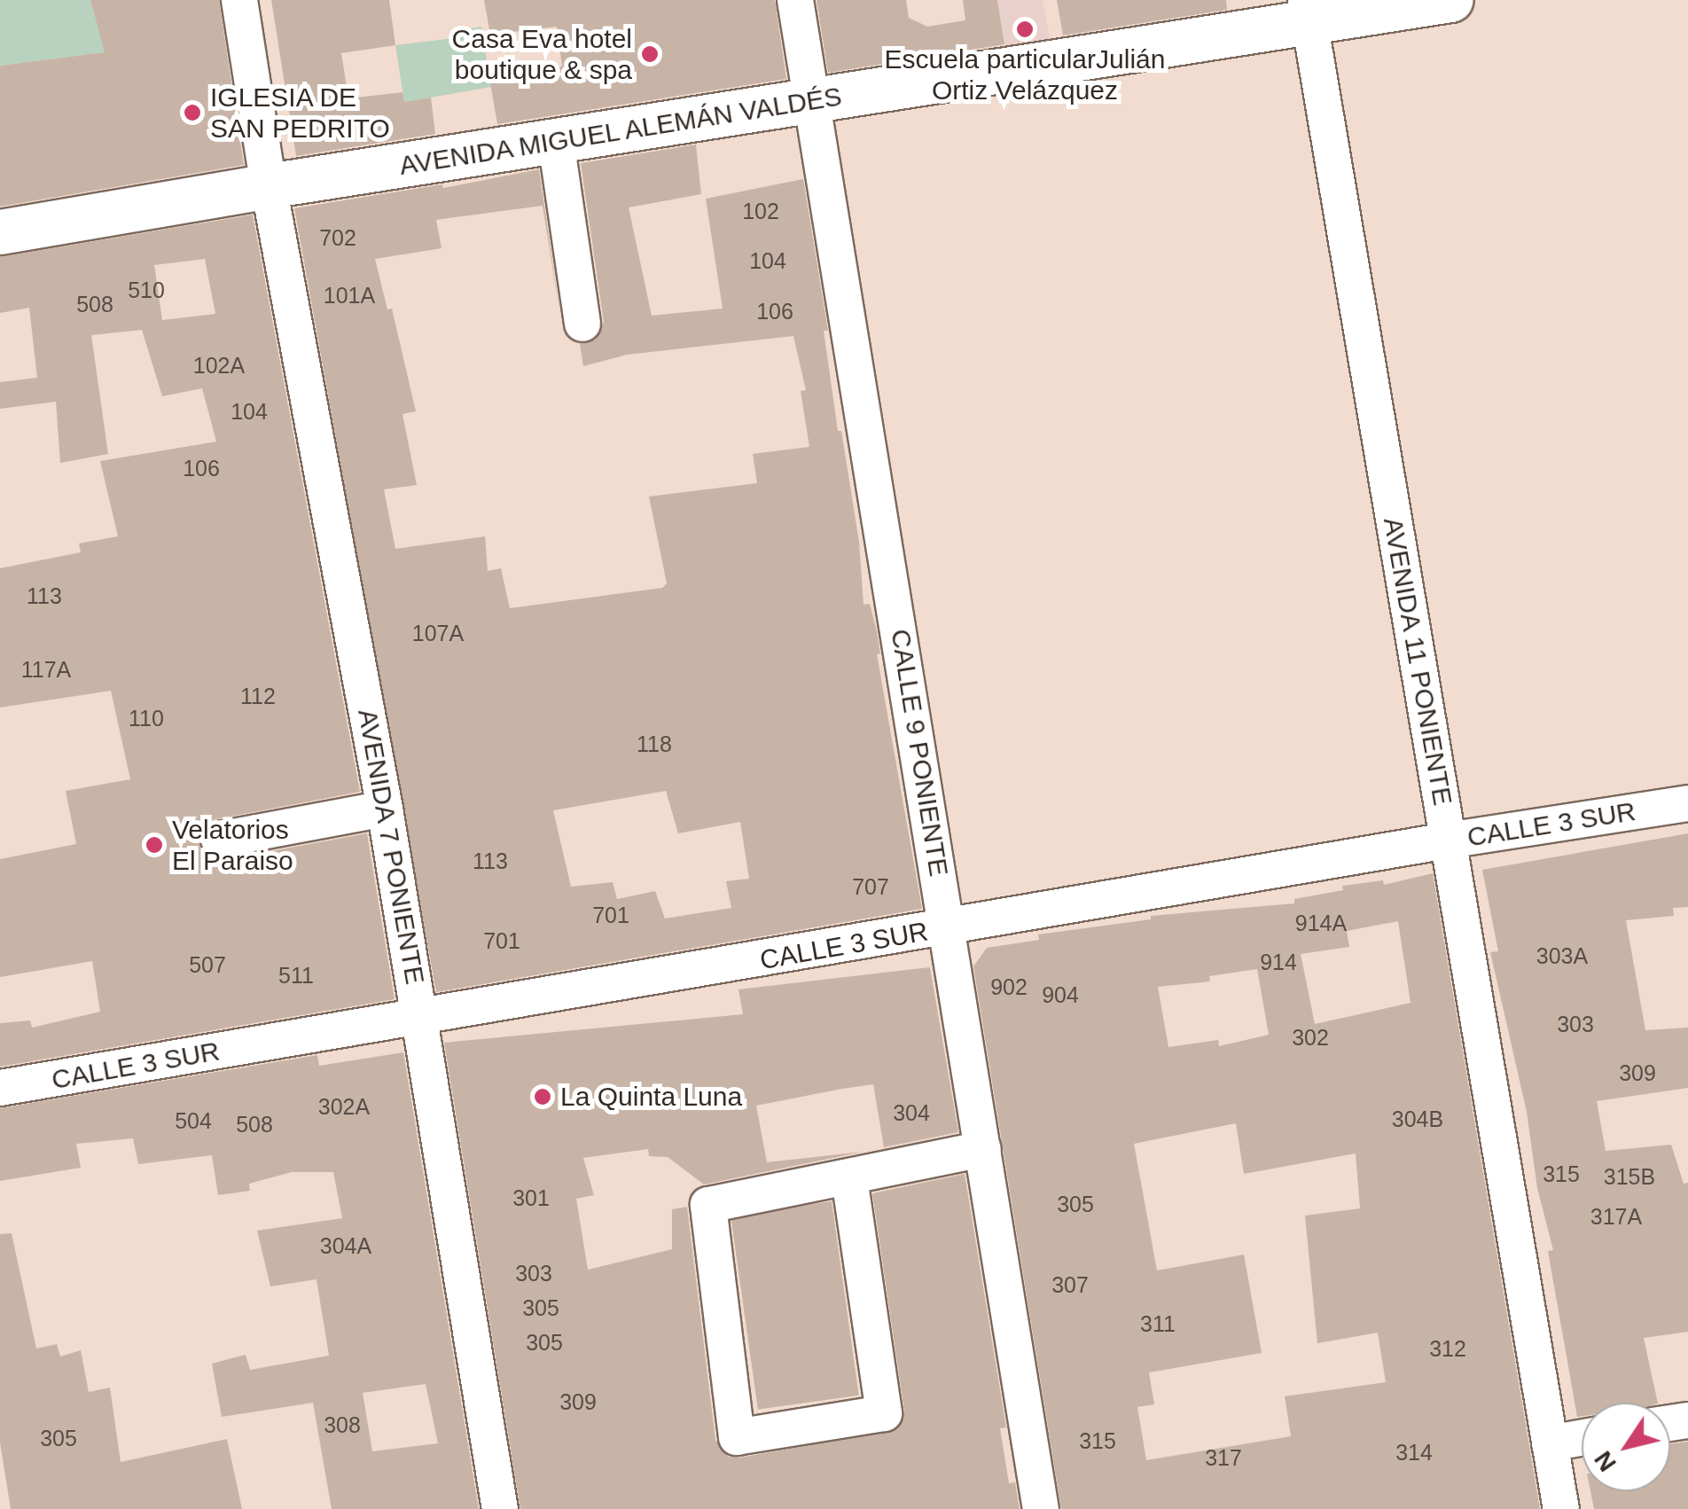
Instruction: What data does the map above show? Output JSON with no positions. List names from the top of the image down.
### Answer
{
  "streets": {
    "main road": ["AVENIDA MIGUEL ALEMÁN VALDÉS"],
    "street": [
      "AVENIDA 11 PONIENTE",
      "CALLE 9 PONIENTE",
      "CALLE 3 SUR",
      "AVENIDA 7 PONIENTE"
    ]
  },
  "crossings": [
    ["AVENIDA MIGUEL ALEMÁN VALDÉS", "AVENIDA 11 PONIENTE"],
    ["AVENIDA MIGUEL ALEMÁN VALDÉS", "CALLE 9 PONIENTE"],
    ["AVENIDA MIGUEL ALEMÁN VALDÉS", "AVENIDA 7 PONIENTE"],
    ["AVENIDA 11 PONIENTE", "CALLE 3 SUR"],
    ["CALLE 9 PONIENTE", "CALLE 3 SUR"],
    ["CALLE 3 SUR", "AVENIDA 7 PONIENTE"]
  ],
  "places": [
    "Escuela particularJulián Ortiz Velázquez",
    "Casa Eva hotel boutique & spa",
    "IGLESIA DE SAN PEDRITO",
    "Velatorios El Paraiso",
    "La Quinta Luna"
  ],
  "house_numbers": [
    "102",
    "702",
    "104",
    "510",
    "101A",
    "508",
    "106",
    "102A",
    "104",
    "106",
    "113",
    "107A",
    "117A",
    "112",
    "110",
    "118",
    "113",
    "707",
    "701",
    "914A",
    "701",
    "303A",
    "914",
    "507",
    "511",
    "902",
    "904",
    "303",
    "302",
    "309",
    "302A",
    "304",
    "304B",
    "504",
    "508",
    "315",
    "315B",
    "301",
    "305",
    "317A",
    "304A",
    "303",
    "307",
    "305",
    "311",
    "305",
    "312",
    "309",
    "308",
    "305",
    "315",
    "314",
    "317"
  ],
  "north": "bottom left"
}
